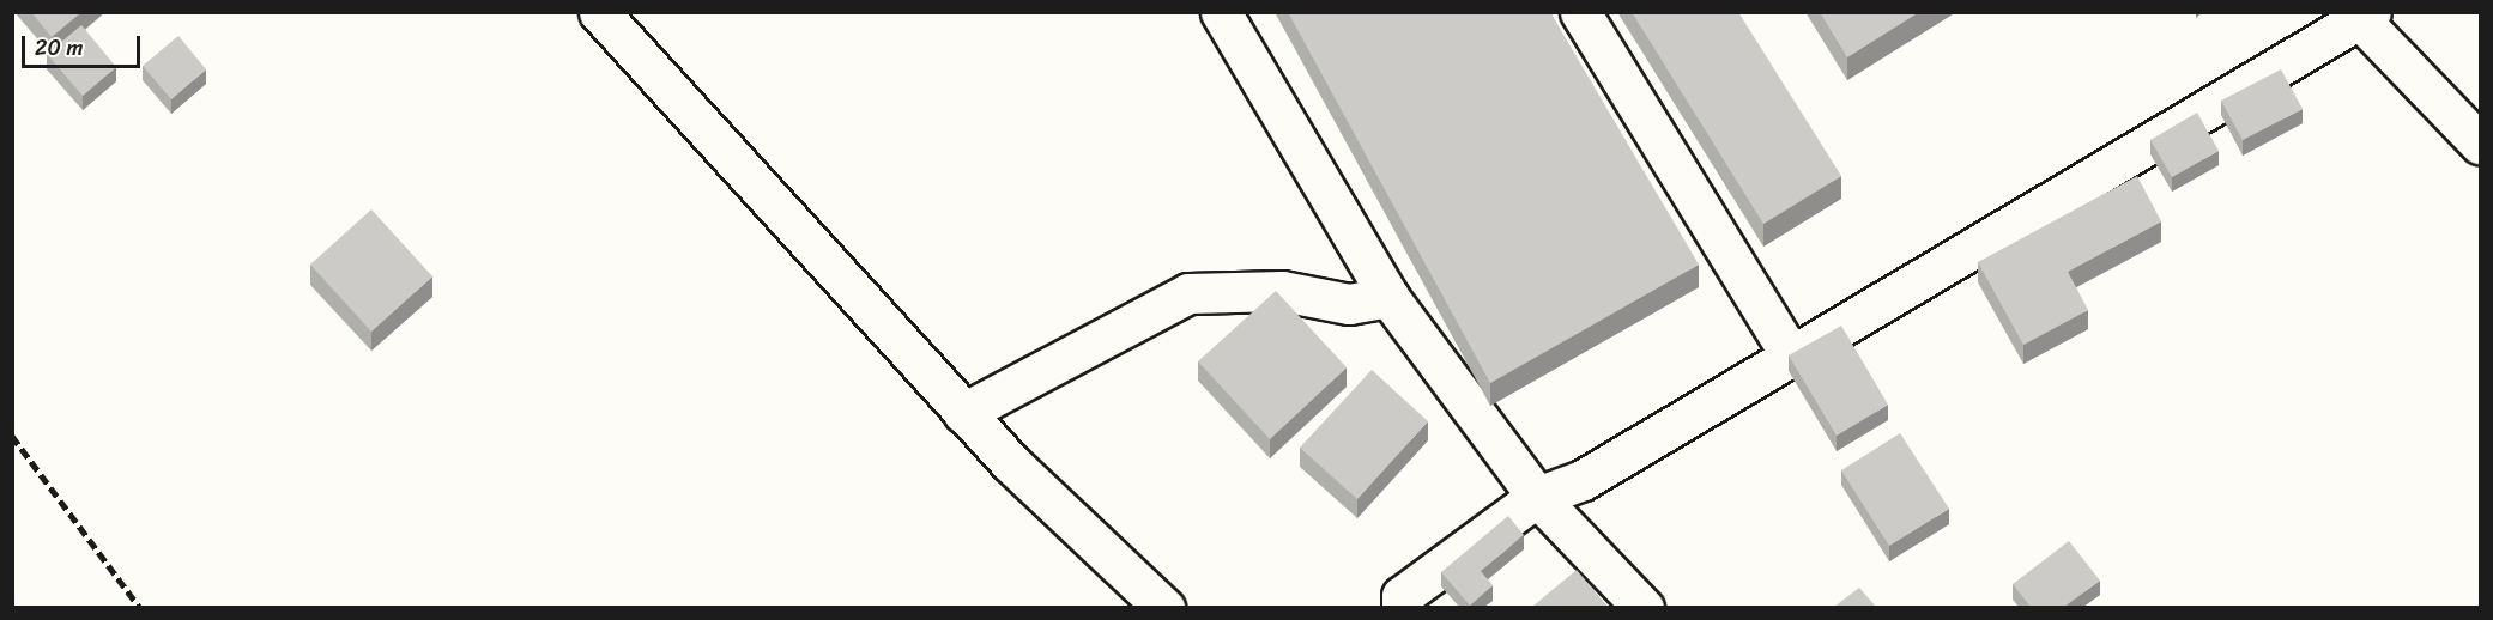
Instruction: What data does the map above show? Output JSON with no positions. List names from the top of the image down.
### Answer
{
  "scale_bar": "20 m"
}
